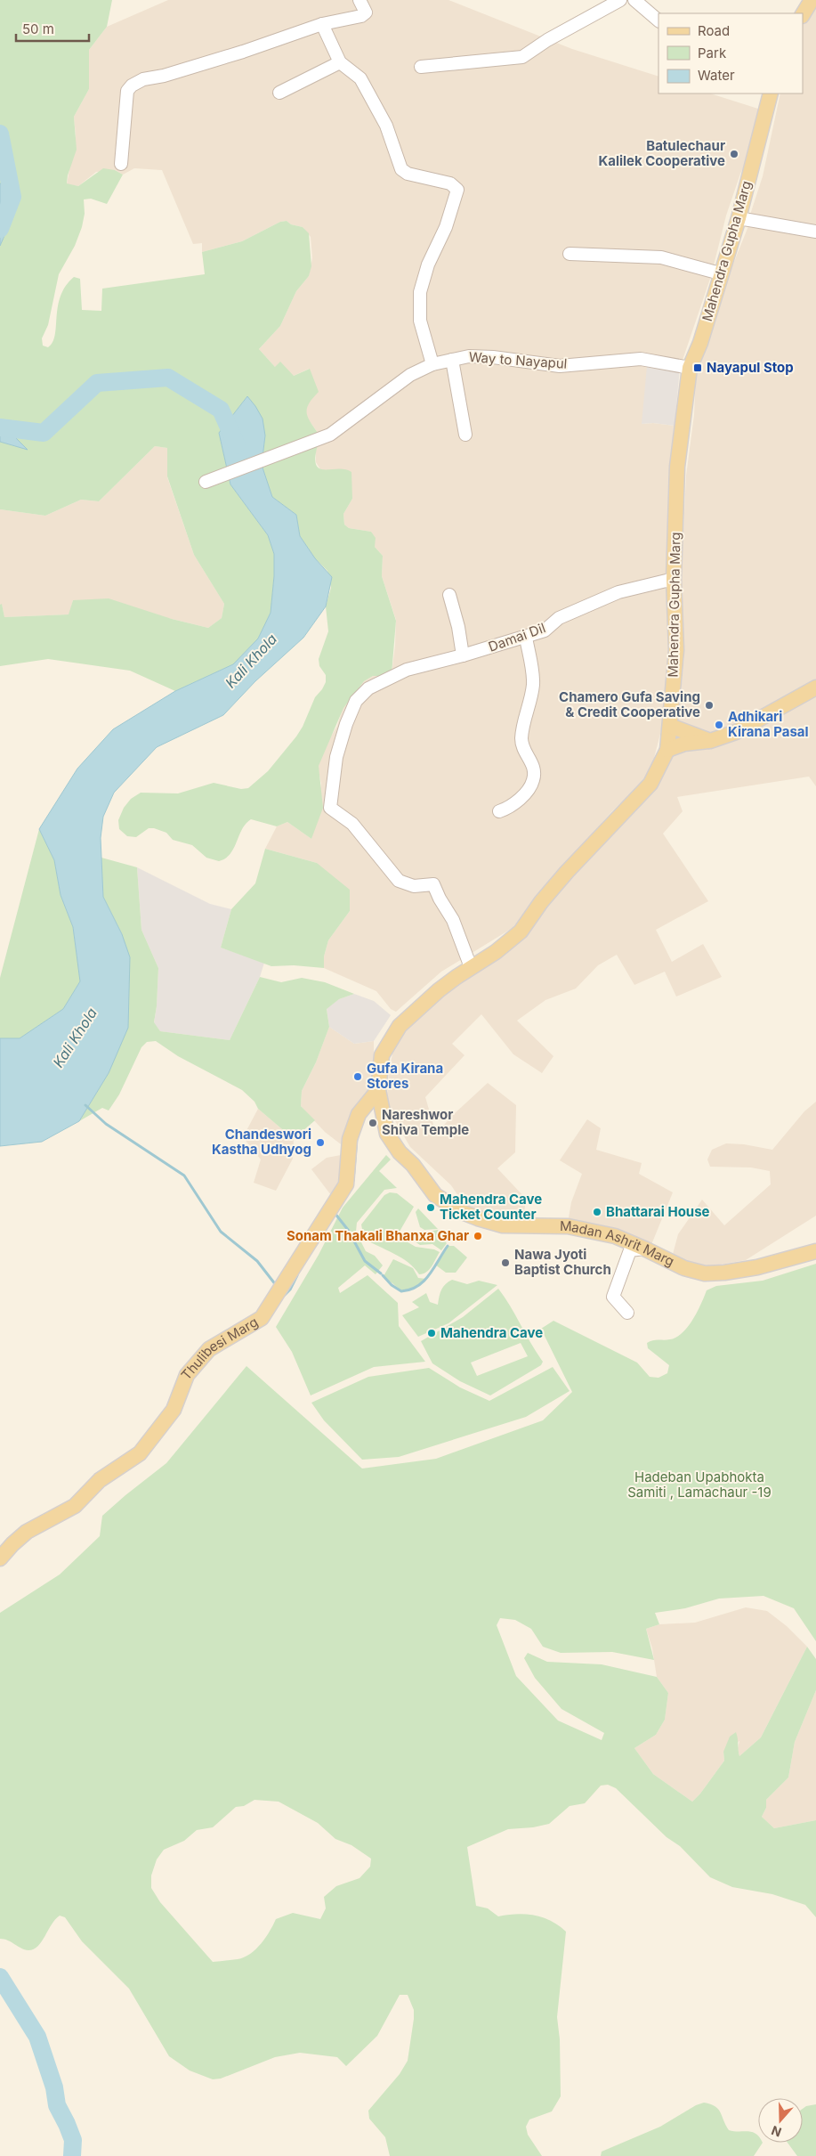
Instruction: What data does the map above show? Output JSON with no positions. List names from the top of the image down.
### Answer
{
  "streets": {
    "main road": ["Mahendra Gupha Marg", "Madan Ashrit Marg", "Thulibesi Marg"],
    "street": ["Way to Nayapul", "Damai Dil"]
  },
  "crossings": [
    ["Mahendra Gupha Marg", "Way to Nayapul"],
    ["Mahendra Gupha Marg", "Damai Dil"],
    ["Mahendra Gupha Marg", "Madan Ashrit Marg"],
    ["Mahendra Gupha Marg", "Thulibesi Marg"],
    ["Madan Ashrit Marg", "Thulibesi Marg"]
  ],
  "water": ["Kali Khola"],
  "parks": ["Hadeban Upabhokta Samiti , Lamachaur -19"],
  "places": {
    "other": [
      "Batulechaur Kalilek Cooperative",
      "Chamero Gufa Saving & Credit Cooperative",
      "Adhikari Kirana Pasal",
      "Gufa Kirana Stores",
      "Nareshwor Shiva Temple",
      "Chandeswori Kastha Udhyog",
      "Mahendra Cave Ticket Counter",
      "Bhattarai House",
      "Sonam Thakali Bhanxa Ghar",
      "Nawa Jyoti Baptist Church",
      "Mahendra Cave"
    ],
    "transit": ["Nayapul Stop"]
  },
  "legend": ["Road", "Park", "Water"],
  "scale_bar": "50 m",
  "north": "bottom"
}
